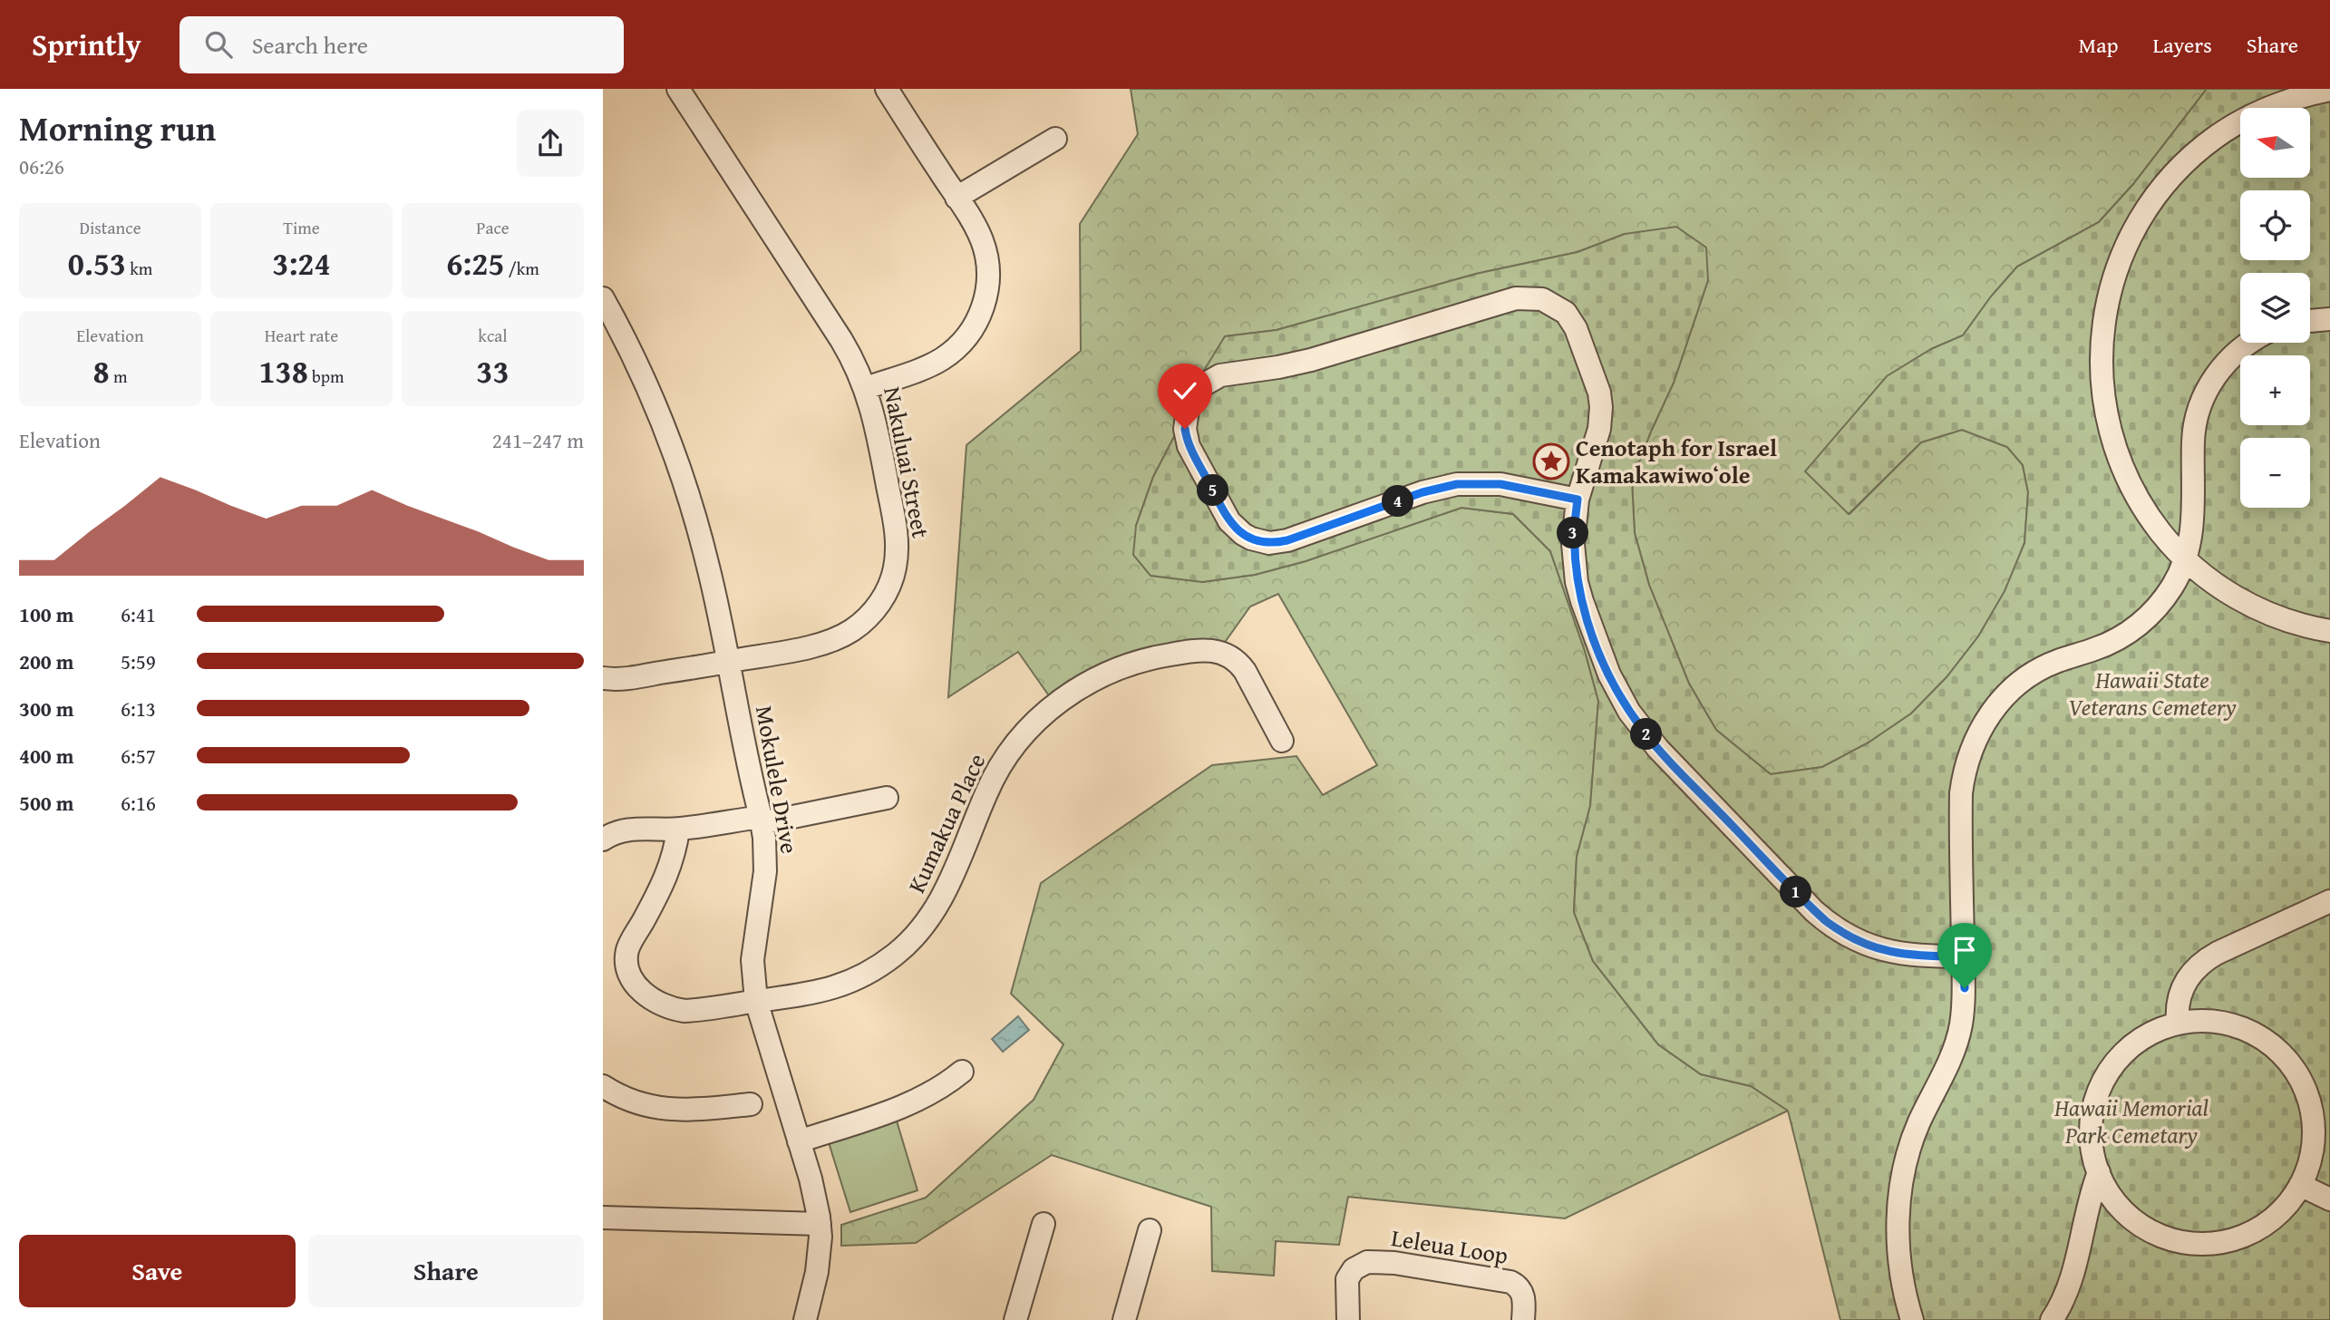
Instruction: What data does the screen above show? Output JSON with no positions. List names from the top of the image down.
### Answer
{
  "streets": {
    "street": [
      "Nakuluai Street",
      "Mokulele Drive",
      "Kumakua Place",
      "Leleua Loop"
    ]
  },
  "crossings": [
    ["Nakuluai Street", "Mokulele Drive"],
    ["Mokulele Drive", "Kumakua Place"]
  ],
  "parks": ["Hawaii State Veterans Cemetery", "Hawaii Memorial Park Cemetary"],
  "places": {
    "place": ["Cenotaph for Israel Kamakawiwoʻole"]
  },
  "north": "left",
  "page": {
    "header": "Sprintly",
    "search": "Search here",
    "nav": ["Map", "Layers", "Share"],
    "heading": ["Morning run", "06:26"],
    "map_buttons": ["+", "−"],
    "stats": [
      ["Distance", "0.53 km"],
      ["Time", "3:24"],
      ["Pace", "6:25 /km"],
      ["Elevation", "8 m"],
      ["Heart rate", "138 bpm"],
      ["kcal", "33"]
    ],
    "chart": ["Elevation", "241–247 m"],
    "pins": [
      "5",
      "4",
      "3",
      "2",
      "1"
    ],
    "list": [
      {
        "name": "100 m",
        "note": "6:41"
      },
      {
        "name": "200 m",
        "note": "5:59"
      },
      {
        "name": "300 m",
        "note": "6:13"
      },
      {
        "name": "400 m",
        "note": "6:57"
      },
      {
        "name": "500 m",
        "note": "6:16"
      }
    ],
    "buttons": ["Save", "Share"]
  }
}
